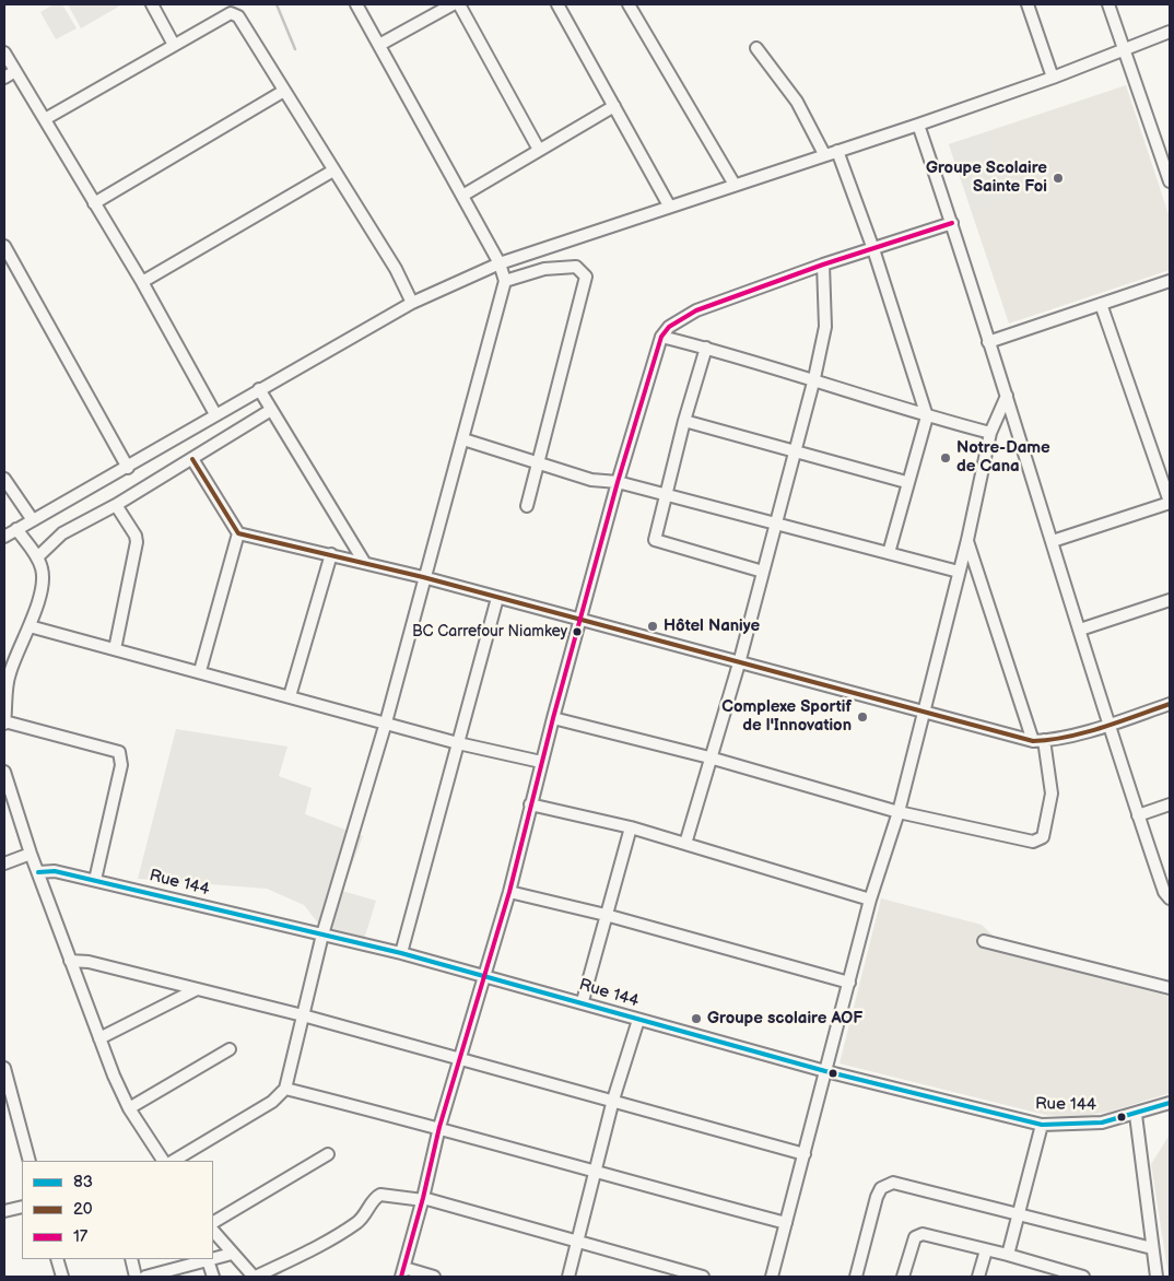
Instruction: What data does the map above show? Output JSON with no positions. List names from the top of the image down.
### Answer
{
  "streets": {
    "street": ["Rue 144"]
  },
  "places": [
    "Groupe Scolaire Sainte Foi",
    "Notre-Dame de Cana",
    "Hôtel Naniye",
    "BC Carrefour Niamkey",
    "Complexe Sportif de l'Innovation",
    "Groupe scolaire AOF"
  ],
  "lines": ["transit line 17", "transit line 20", "transit line 83"],
  "legend": ["83", "20", "17"]
}
